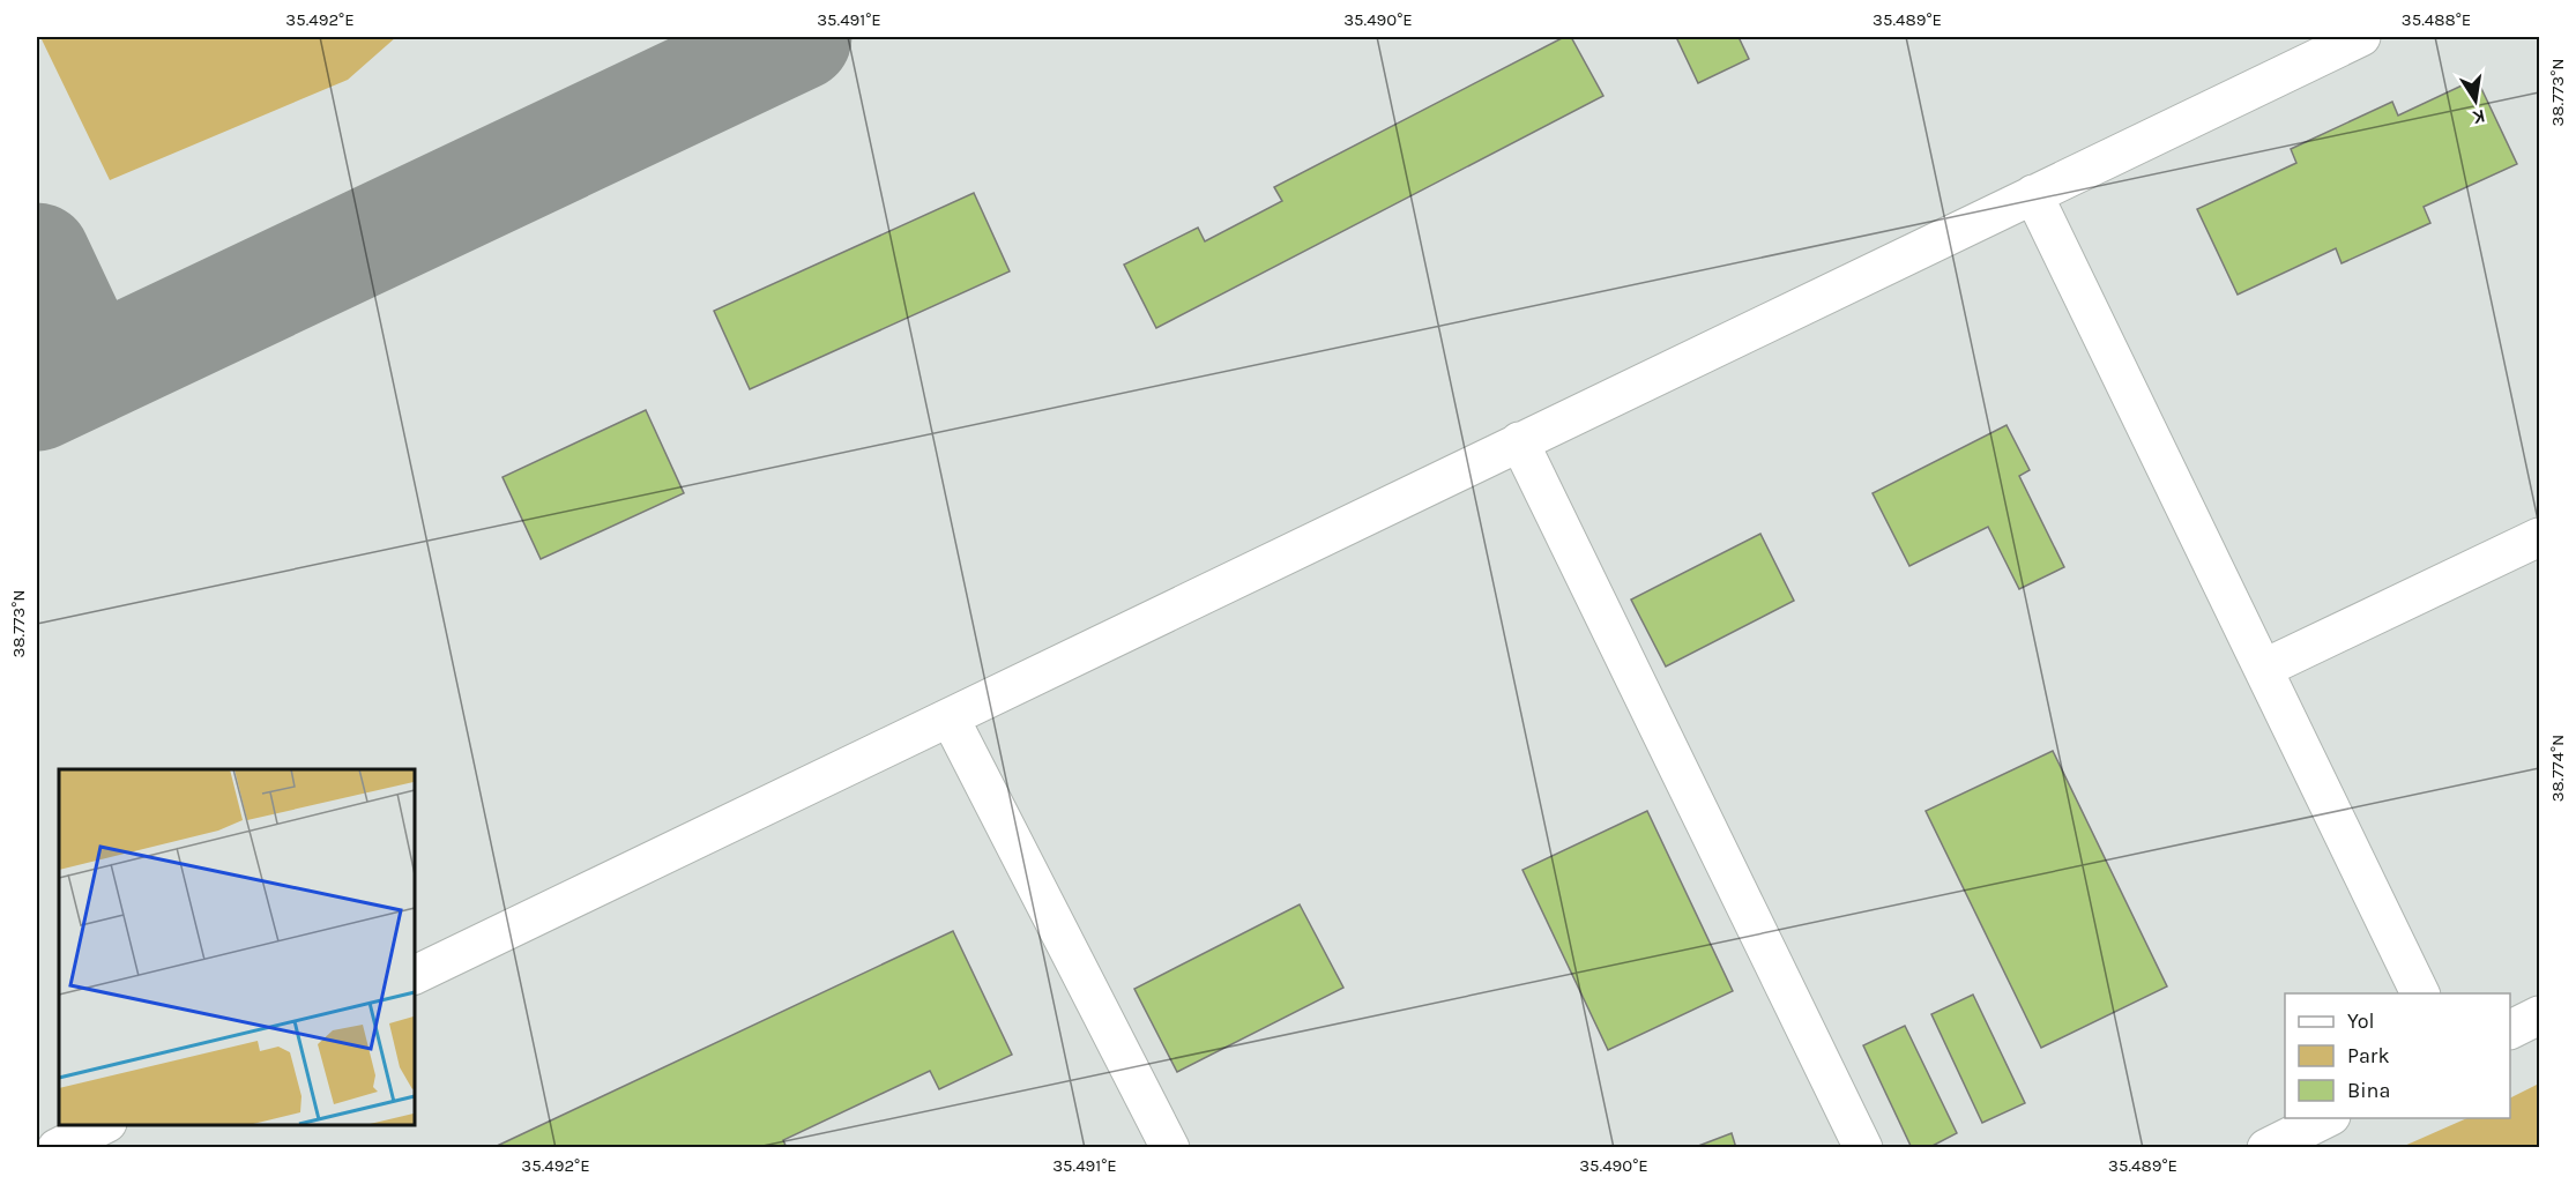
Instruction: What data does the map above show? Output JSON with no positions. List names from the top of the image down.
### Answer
{
  "legend": ["Yol", "Park", "Bina"],
  "north": "bottom",
  "coordinates": [
    "35.492°E",
    "35.491°E",
    "35.490°E",
    "35.489°E",
    "35.488°E",
    "38.773°N",
    "38.774°N"
  ]
}
